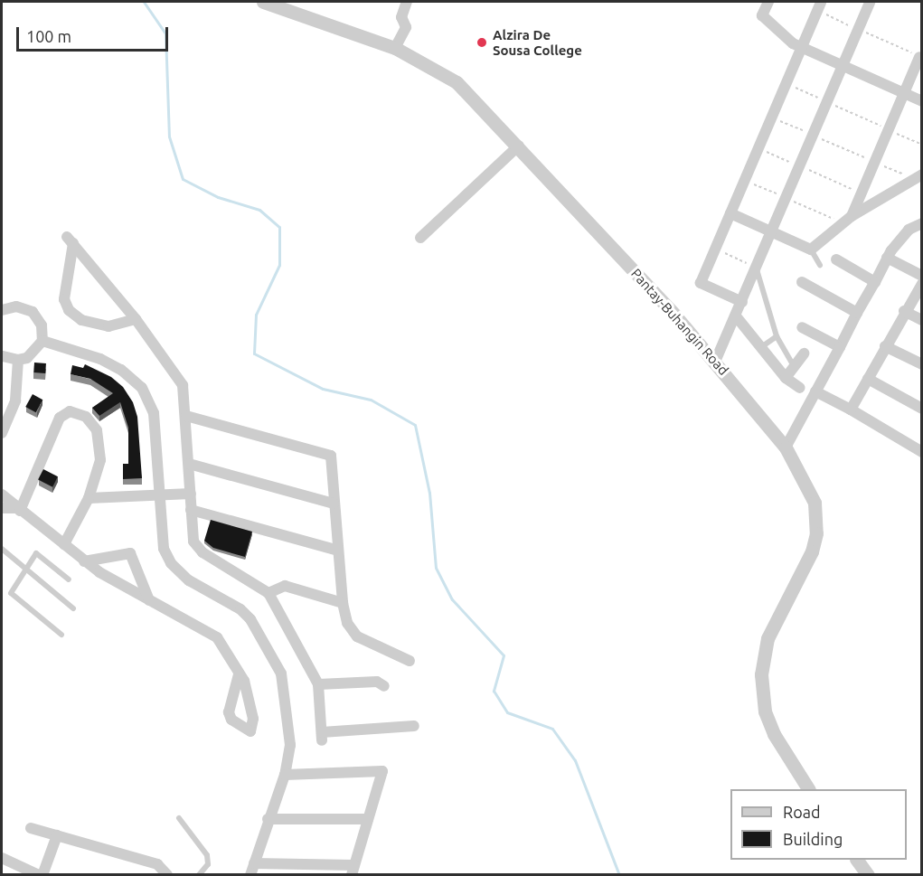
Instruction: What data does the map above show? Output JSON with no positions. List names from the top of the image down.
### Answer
{
  "streets": {
    "street": ["Pantay-Buhangin Road"]
  },
  "places": ["Alzira De Sousa College"],
  "legend": ["Road", "Building"],
  "scale_bar": "100 m"
}
